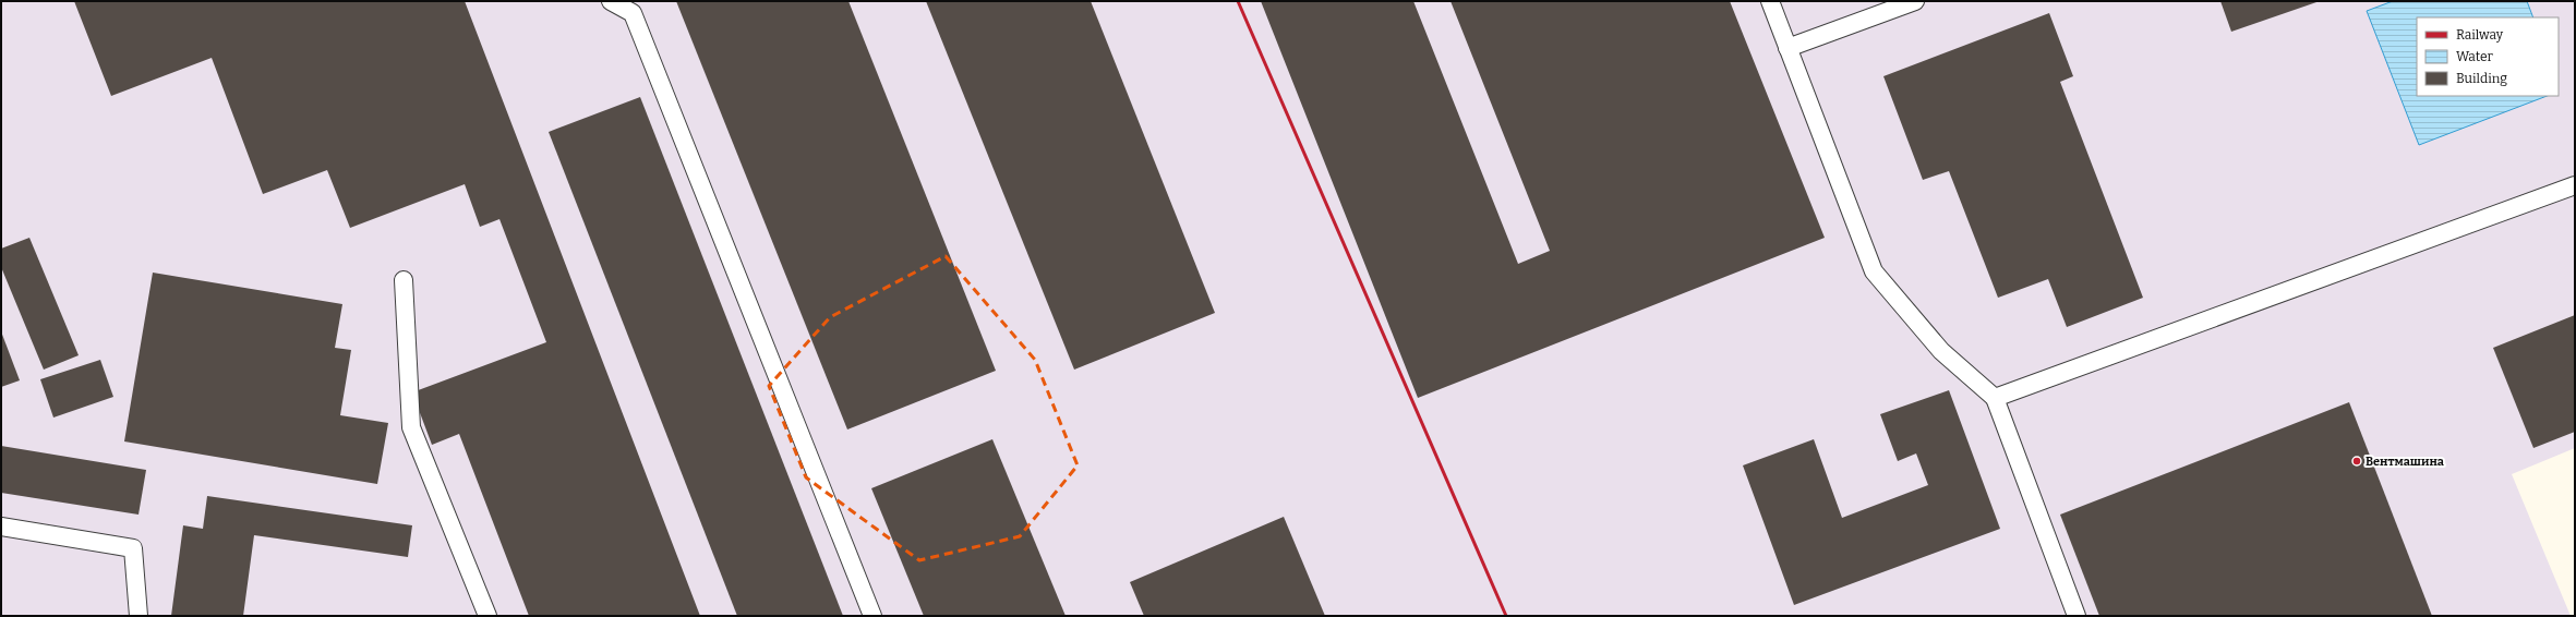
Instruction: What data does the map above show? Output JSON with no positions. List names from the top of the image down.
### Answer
{
  "places": ["Вентмашина"],
  "legend": ["Railway", "Water", "Building"]
}
